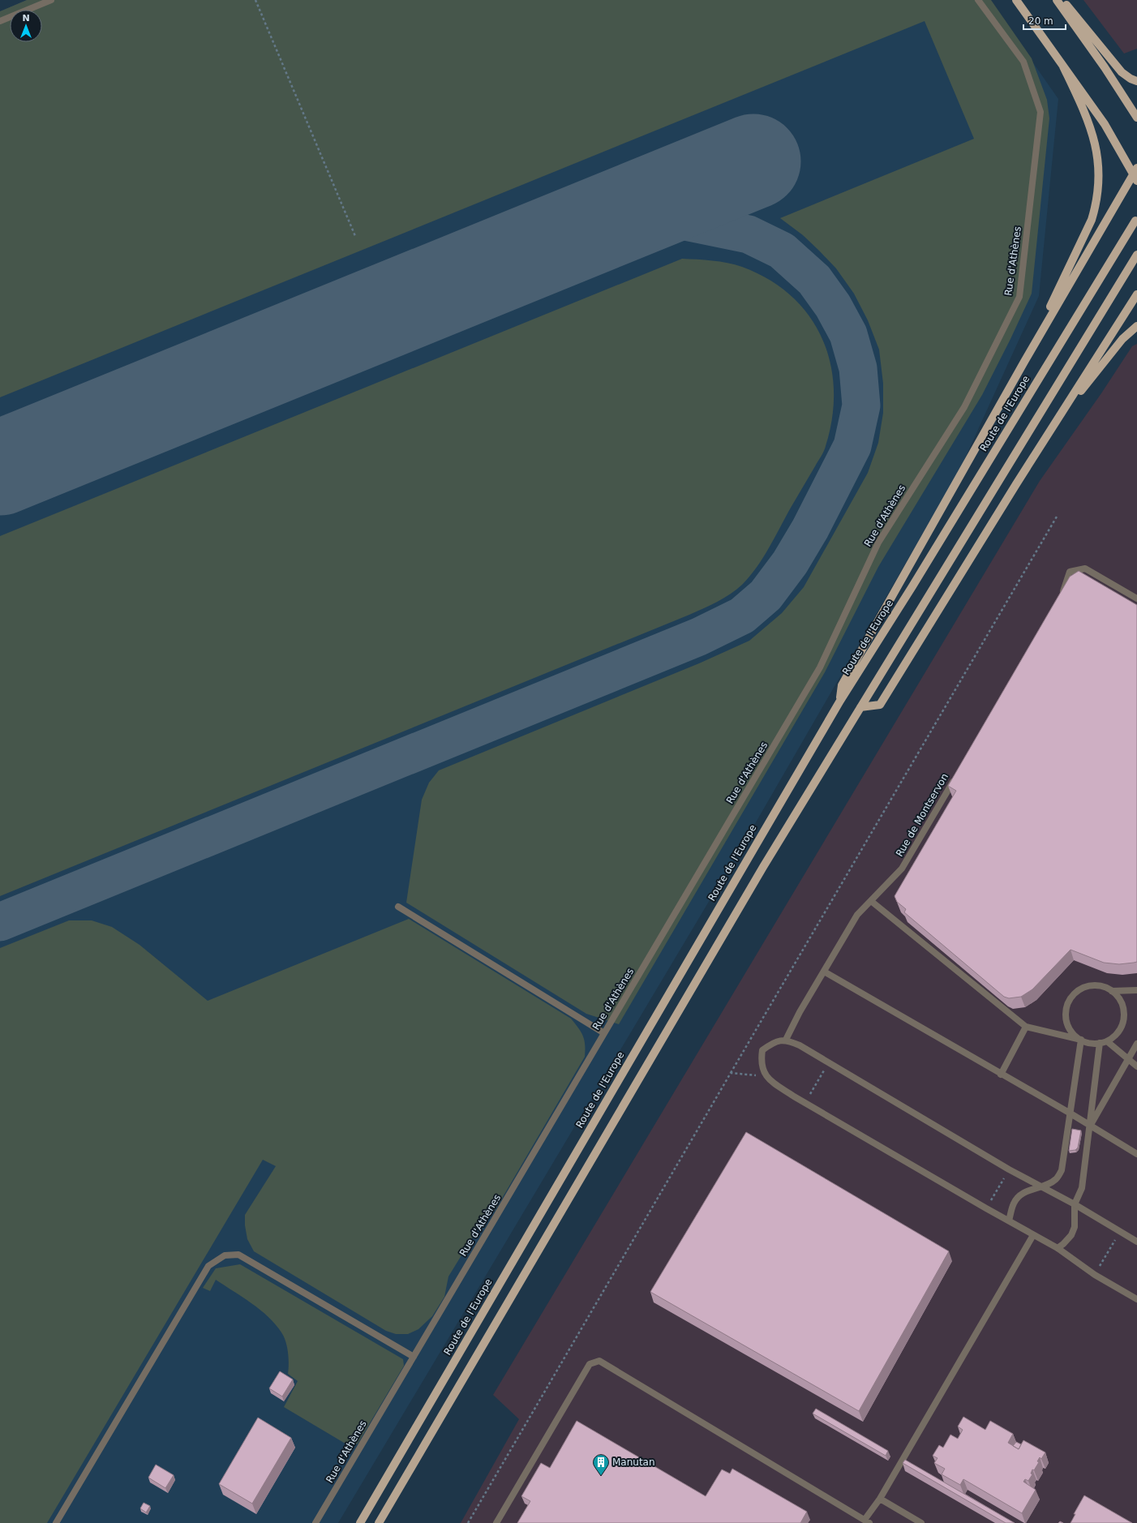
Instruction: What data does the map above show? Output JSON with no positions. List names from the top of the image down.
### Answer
{
  "streets": {
    "main road": ["Route de l'Europe"],
    "street": ["Rue d'Athènes", "Rue de Montservon"]
  },
  "places": {
    "building": ["Manutan"]
  },
  "scale_bar": "20 m",
  "north": "top"
}
